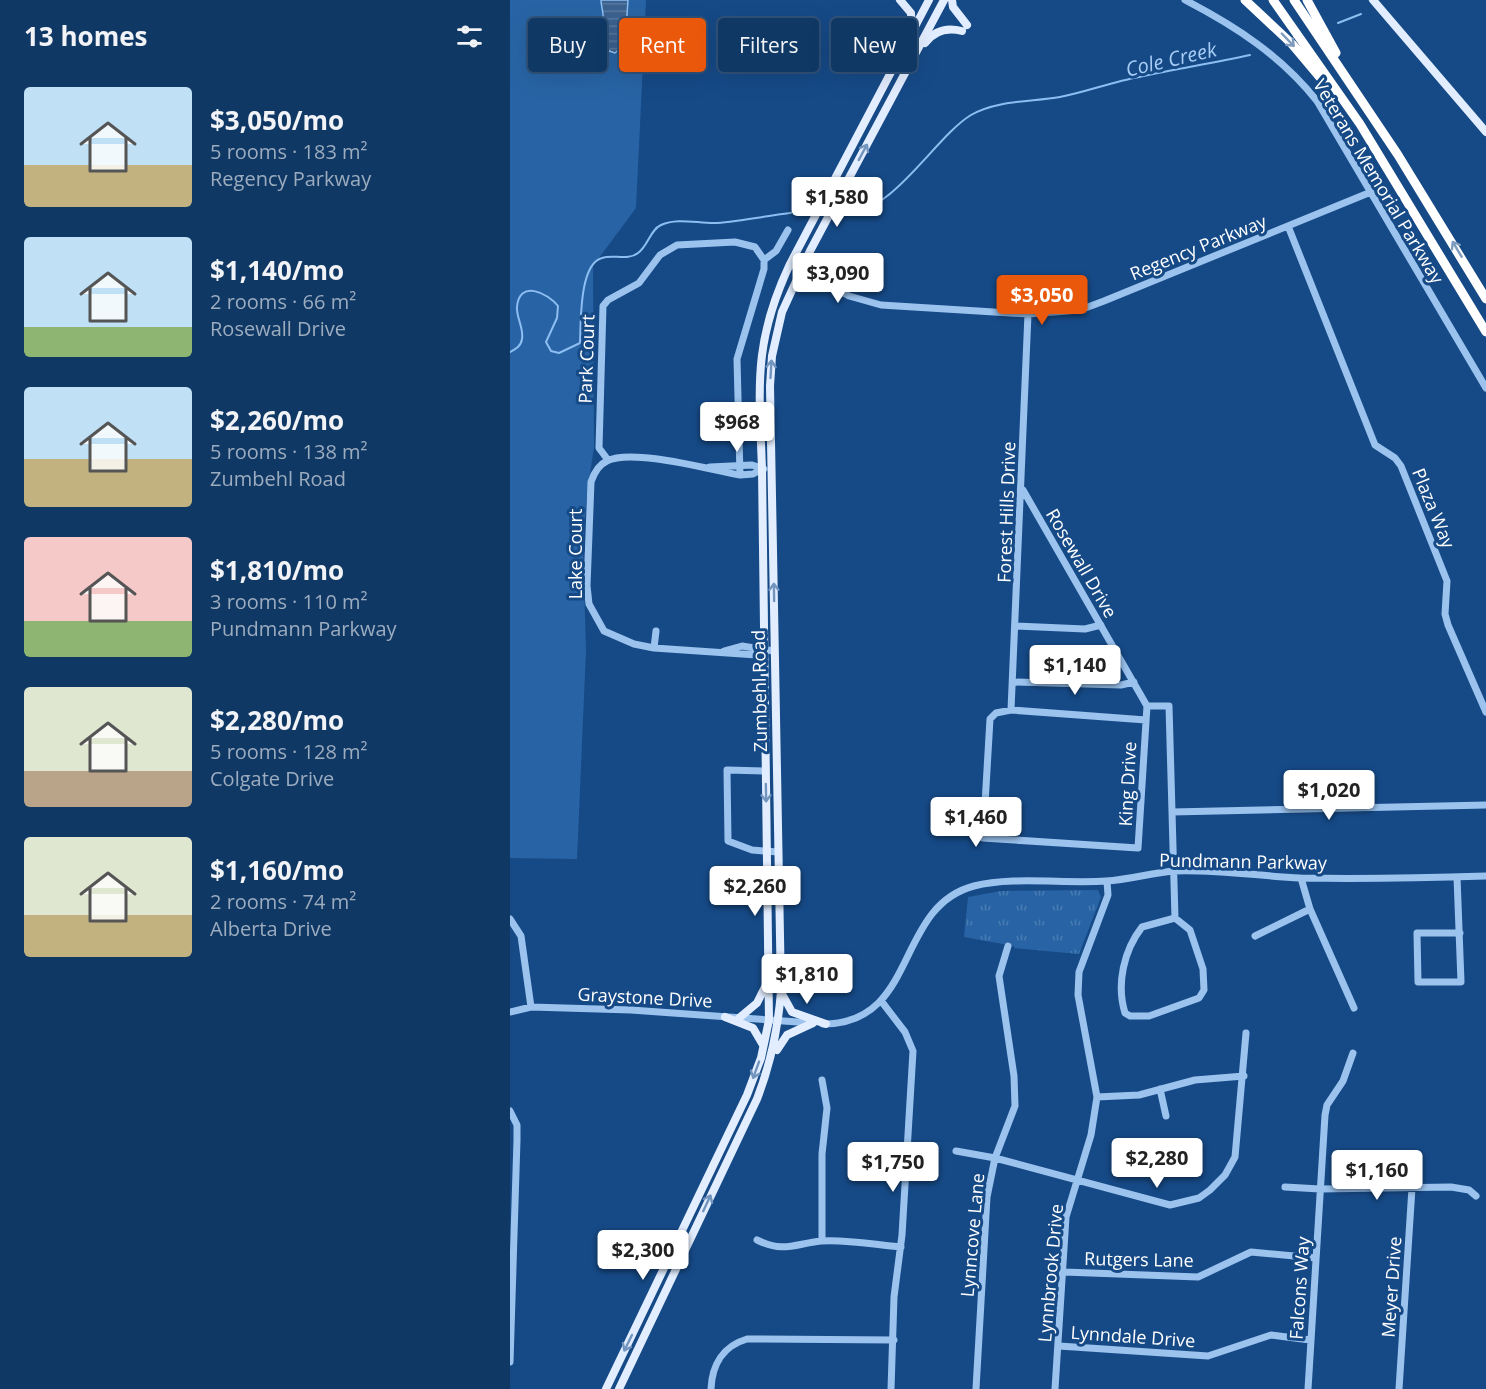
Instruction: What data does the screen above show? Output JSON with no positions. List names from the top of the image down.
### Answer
{
  "streets": {
    "main road": ["Zumbehl Road"],
    "street": [
      "Veterans Memorial Parkway",
      "Regency Parkway",
      "Park Court",
      "Plaza Way",
      "Forest Hills Drive",
      "Lake Court",
      "Rosewall Drive",
      "King Drive",
      "Pundmann Parkway",
      "Graystone Drive",
      "Lynncove Lane",
      "Rutgers Lane",
      "Lynnbrook Drive",
      "Meyer Drive",
      "Falcons Way",
      "Lynndale Drive"
    ]
  },
  "crossings": [
    ["Veterans Memorial Parkway", "Regency Parkway"],
    ["Regency Parkway", "Plaza Way"],
    ["Regency Parkway", "Forest Hills Drive"],
    ["Regency Parkway", "Zumbehl Road"],
    ["Park Court", "Lake Court"],
    ["Forest Hills Drive", "Rosewall Drive"],
    ["Forest Hills Drive", "King Drive"],
    ["Lake Court", "Zumbehl Road"],
    ["Zumbehl Road", "Pundmann Parkway"],
    ["Zumbehl Road", "Graystone Drive"],
    ["Pundmann Parkway", "Graystone Drive"],
    ["Pundmann Parkway", "Lynnbrook Drive"],
    ["Rutgers Lane", "Lynnbrook Drive"],
    ["Rutgers Lane", "Falcons Way"],
    ["Lynnbrook Drive", "Lynndale Drive"],
    ["Falcons Way", "Lynndale Drive"]
  ],
  "water": ["Cole Creek"],
  "page": {
    "heading": "13 homes",
    "chip": [
      "Buy",
      "Rent",
      "Filters",
      "New"
    ],
    "list": [
      {
        "name": "$3,050/mo",
        "note": "5 rooms · 183 m² · Regency Parkway"
      },
      {
        "name": "$1,140/mo",
        "note": "2 rooms · 66 m² · Rosewall Drive"
      },
      {
        "name": "$2,260/mo",
        "note": "5 rooms · 138 m² · Zumbehl Road"
      },
      {
        "name": "$1,810/mo",
        "note": "3 rooms · 110 m² · Pundmann Parkway"
      },
      {
        "name": "$2,280/mo",
        "note": "5 rooms · 128 m² · Colgate Drive"
      },
      {
        "name": "$1,160/mo",
        "note": "2 rooms · 74 m² · Alberta Drive"
      }
    ],
    "price": [
      "$1,580",
      "$3,090",
      "$3,050",
      "$968",
      "$1,140",
      "$1,020",
      "$1,460",
      "$2,260",
      "$1,810",
      "$2,280",
      "$1,750",
      "$1,160",
      "$2,300"
    ]
  }
}
